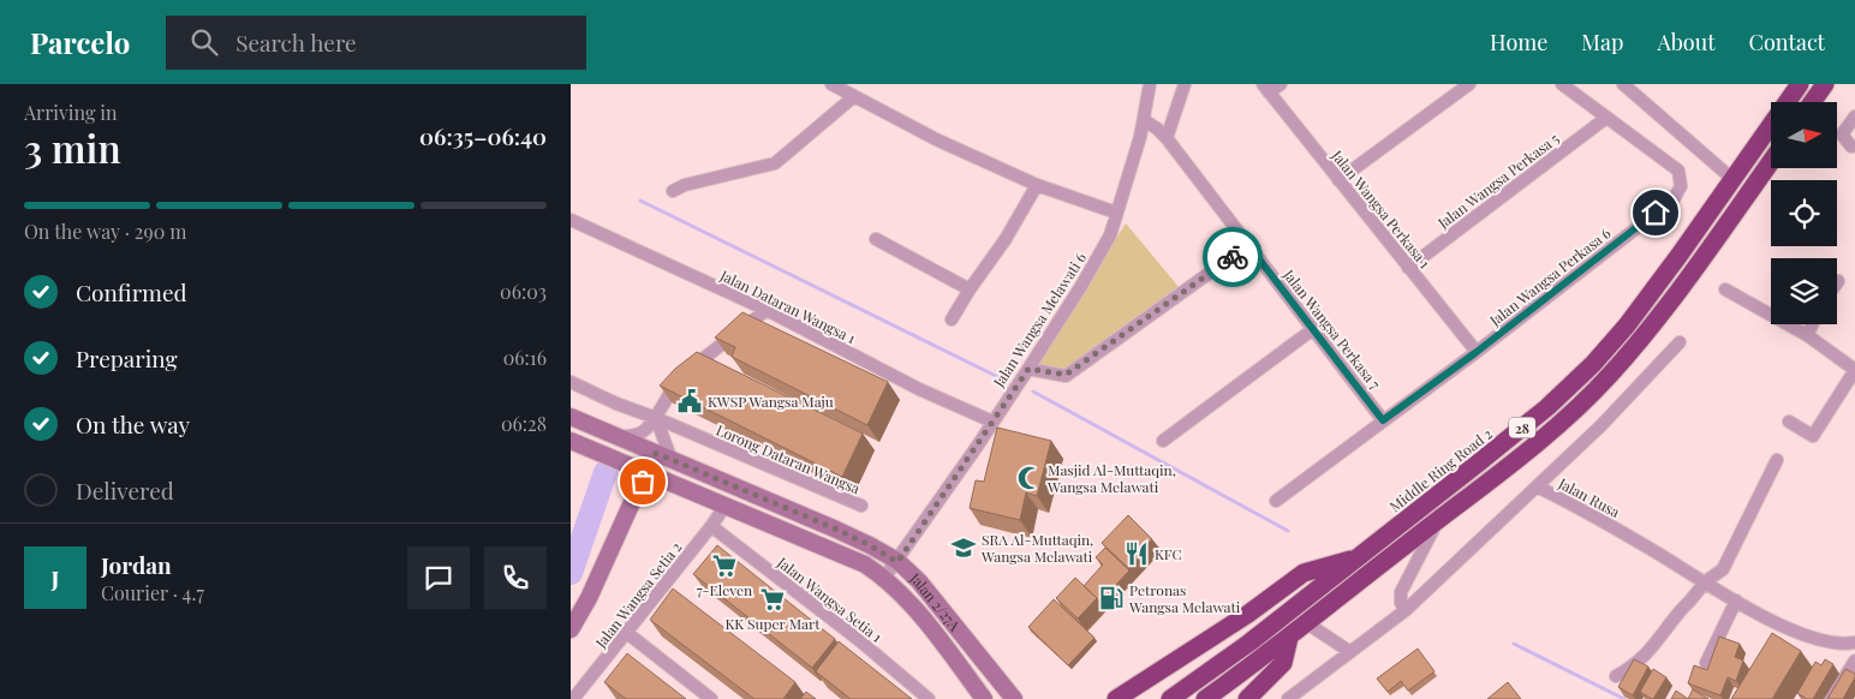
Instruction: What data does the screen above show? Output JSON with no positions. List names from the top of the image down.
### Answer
{
  "streets": {
    "highway": ["28", "Middle Ring Road 2"],
    "main road": ["Jalan 2/27A"],
    "street": [
      "Jalan Wangsa Perkasa 5",
      "Jalan Wangsa Perkasa 1",
      "Jalan Wangsa Perkasa 6",
      "Jalan Dataran Wangsa 1",
      "Jalan Wangsa Melawati 6",
      "Jalan Wangsa Perkasa 7",
      "Lorong Dataran Wangsa",
      "Jalan Rusa",
      "Jalan Wangsa Setia 2",
      "Jalan Wangsa Setia 1"
    ]
  },
  "crossings": [
    ["Jalan Wangsa Perkasa 5", "Jalan Wangsa Perkasa 1"],
    ["Jalan Wangsa Perkasa 5", "Jalan Wangsa Perkasa 6"],
    ["Jalan Wangsa Perkasa 1", "Jalan Wangsa Perkasa 6"],
    ["Jalan Wangsa Perkasa 6", "Jalan Wangsa Perkasa 7"],
    ["Jalan Dataran Wangsa 1", "Jalan Wangsa Melawati 6"],
    ["Jalan Wangsa Melawati 6", "Jalan Wangsa Perkasa 7"],
    ["Jalan Wangsa Melawati 6", "Jalan 2/27A"],
    ["Jalan Wangsa Setia 2", "Jalan Wangsa Setia 1"],
    ["Jalan Wangsa Setia 2", "Jalan 2/27A"]
  ],
  "places": {
    "public building": ["KWSP Wangsa Maju"],
    "mosque": ["Masjid Al-Muttaqin, Wangsa Melawati"],
    "school or university": ["SRA Al-Muttaqin, Wangsa Melawati"],
    "restaurant": ["KFC"],
    "supermarket": ["7-Eleven", "KK Super Mart"],
    "fuel station": ["Petronas Wangsa Melawati"]
  },
  "north": "right",
  "page": {
    "header": "Parcelo",
    "search": "Search here",
    "nav": [
      "Home",
      "Map",
      "About",
      "Contact"
    ],
    "heading": ["3 min", "Arriving in", "06:35–06:40"],
    "panel": ["Jordan", "Courier · 4.7"],
    "bar": "On the way · 290 m",
    "list": [
      ["Confirmed", "06:03"],
      ["Preparing", "06:16"],
      ["On the way", "06:28"],
      "Delivered"
    ],
    "round": "J"
  }
}
